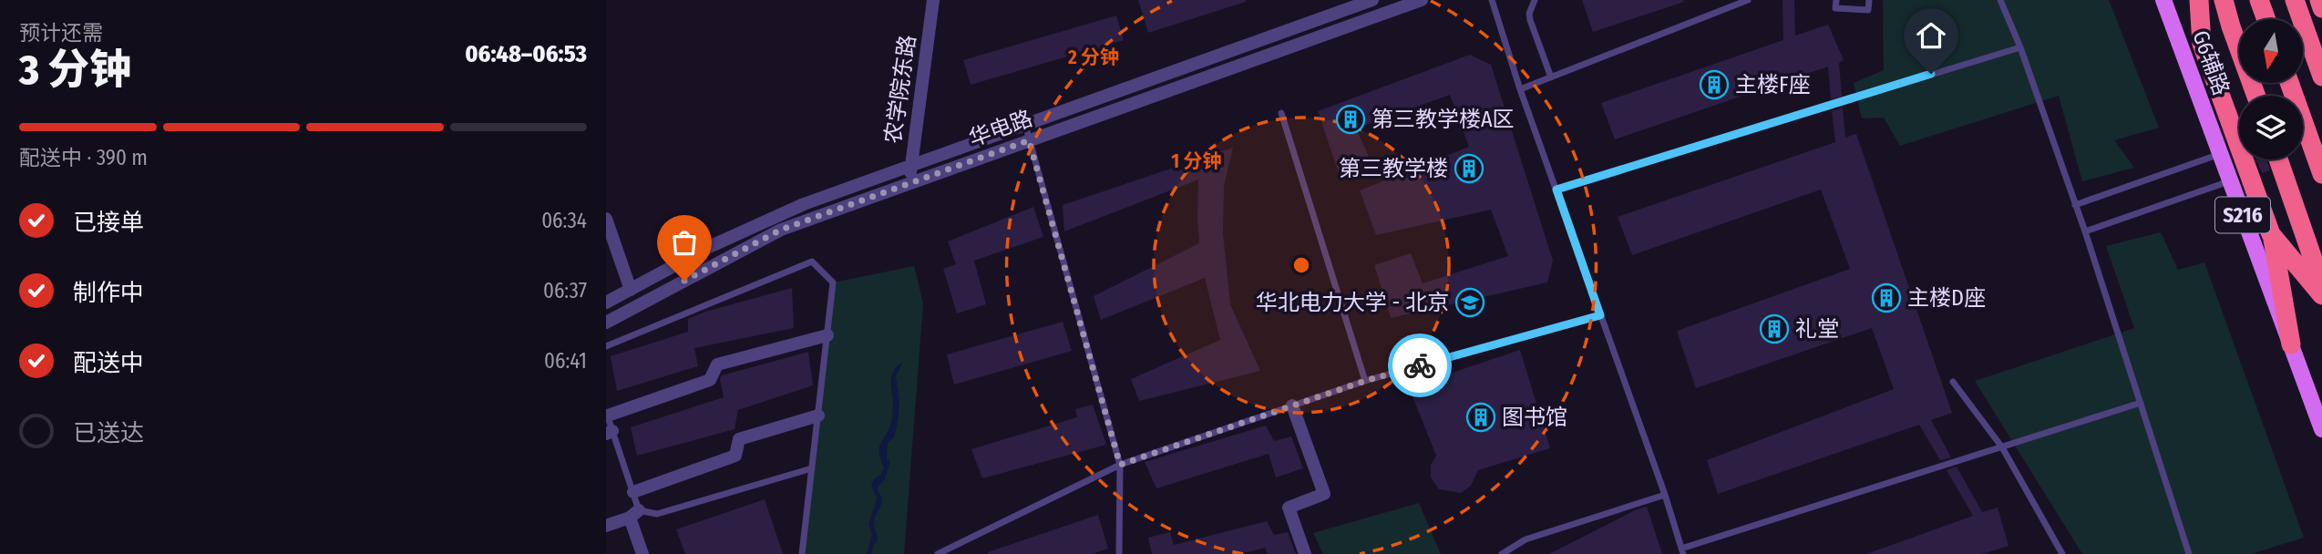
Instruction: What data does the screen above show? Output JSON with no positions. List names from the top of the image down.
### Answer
{
  "streets": {
    "main road": ["G6辅路", "S216"],
    "street": ["农学院东路", "华电路"]
  },
  "crossings": [
    ["农学院东路", "华电路"]
  ],
  "places": {
    "building": [
      "主楼F座",
      "第三教学楼A区",
      "第三教学楼",
      "主楼D座",
      "礼堂",
      "图书馆"
    ],
    "school or university": ["华北电力大学 - 北京"]
  },
  "north": "bottom",
  "page": {
    "heading": ["3 分钟", "预计还需", "06:48–06:53"],
    "bar": "配送中 · 390 m",
    "list": [
      ["已接单", "06:34"],
      ["制作中", "06:37"],
      ["配送中", "06:41"],
      "已送达"
    ]
  },
  "rings": ["2 分钟", "1 分钟"]
}
